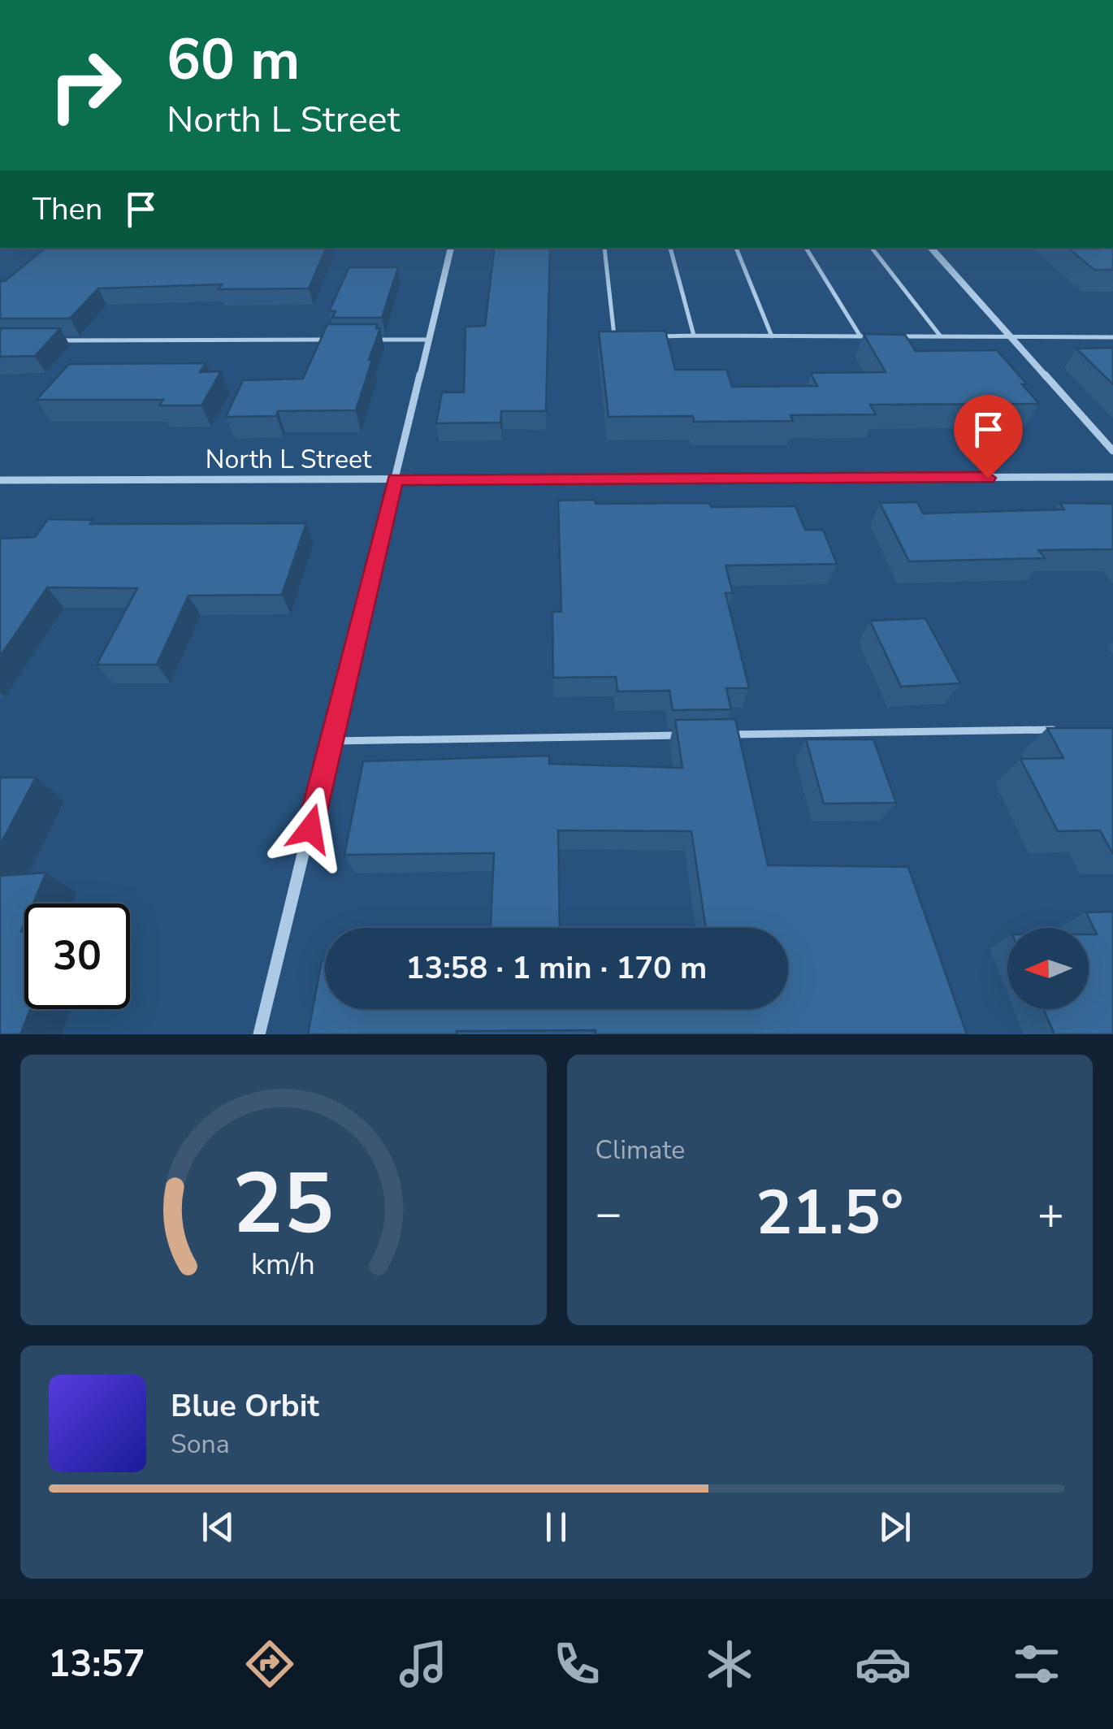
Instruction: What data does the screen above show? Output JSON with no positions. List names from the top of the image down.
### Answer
{
  "streets": {
    "street": ["North L Street"]
  },
  "north": "left",
  "page": {
    "turn": ["60 m", "North L Street"],
    "then": "Then",
    "limit": "30",
    "trip": "13:58 · 1 min · 170 m",
    "tile": "Climate",
    "heat": ["−", "21.5°", "+"],
    "song": ["Blue Orbit", "Sona"],
    "tabs": "13:57",
    "gauge": ["25", "km/h"]
  }
}
